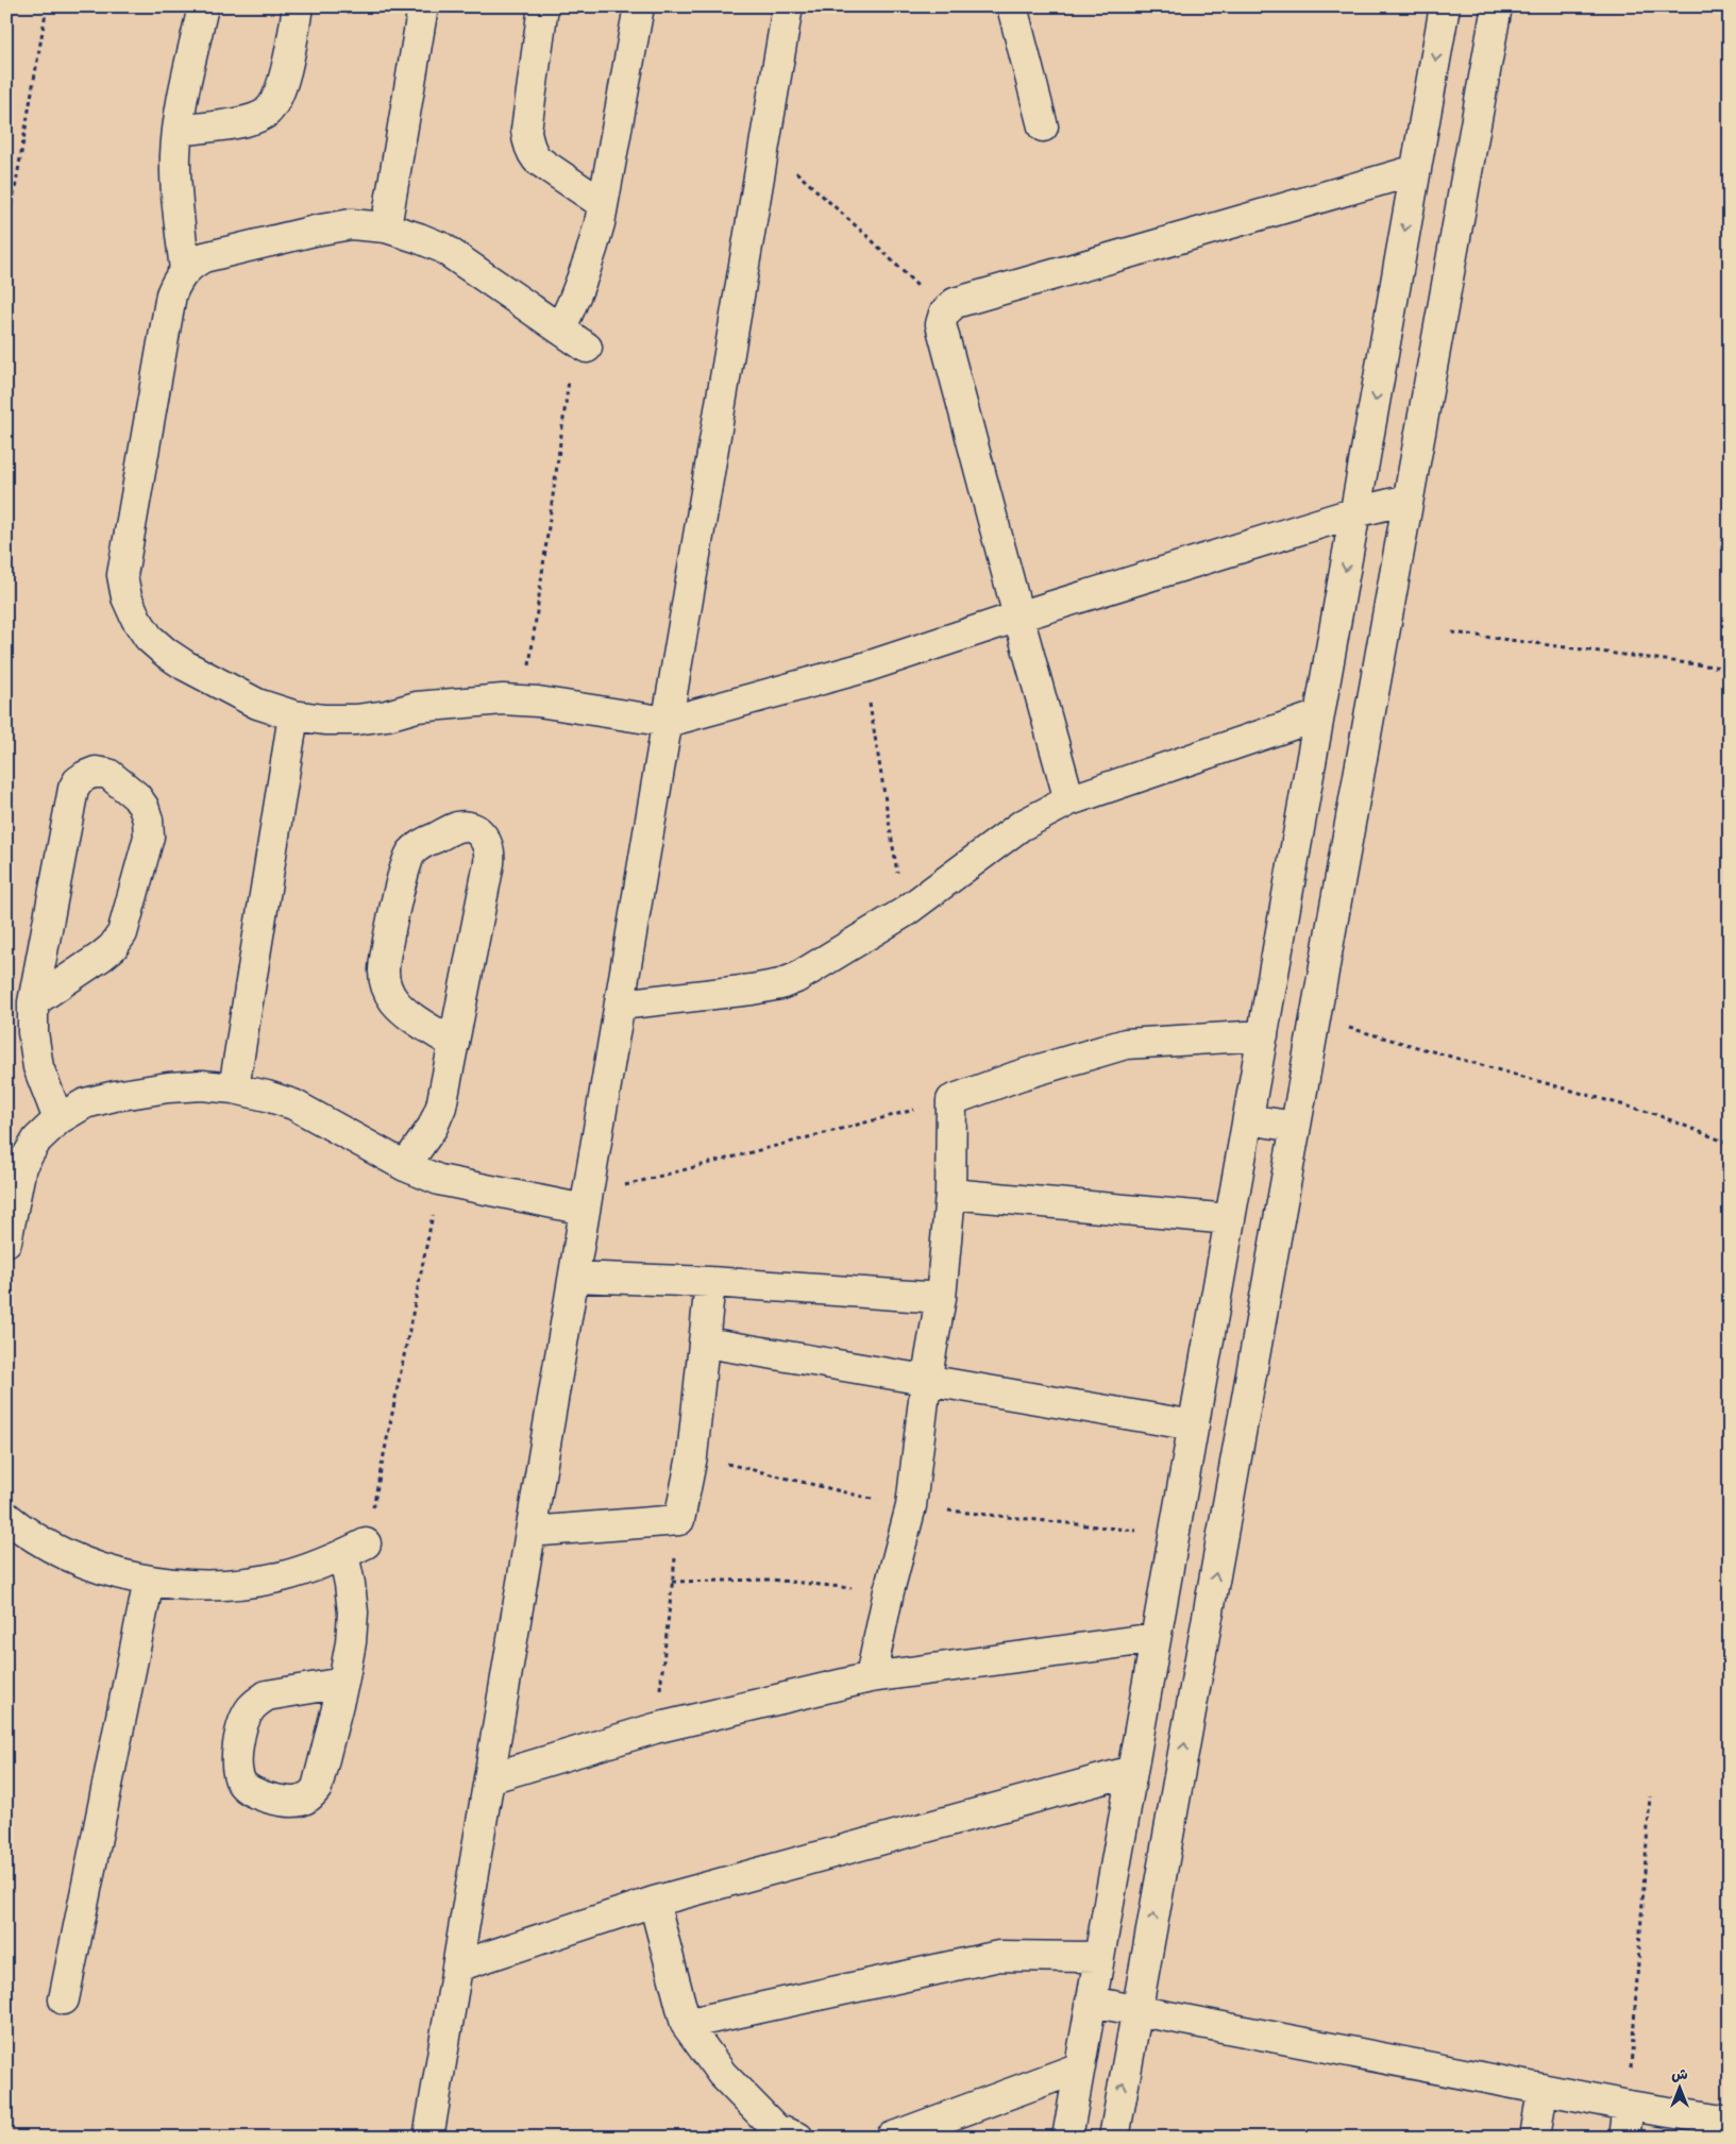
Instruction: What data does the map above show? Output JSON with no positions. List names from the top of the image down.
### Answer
{
  "north": "top"
}
